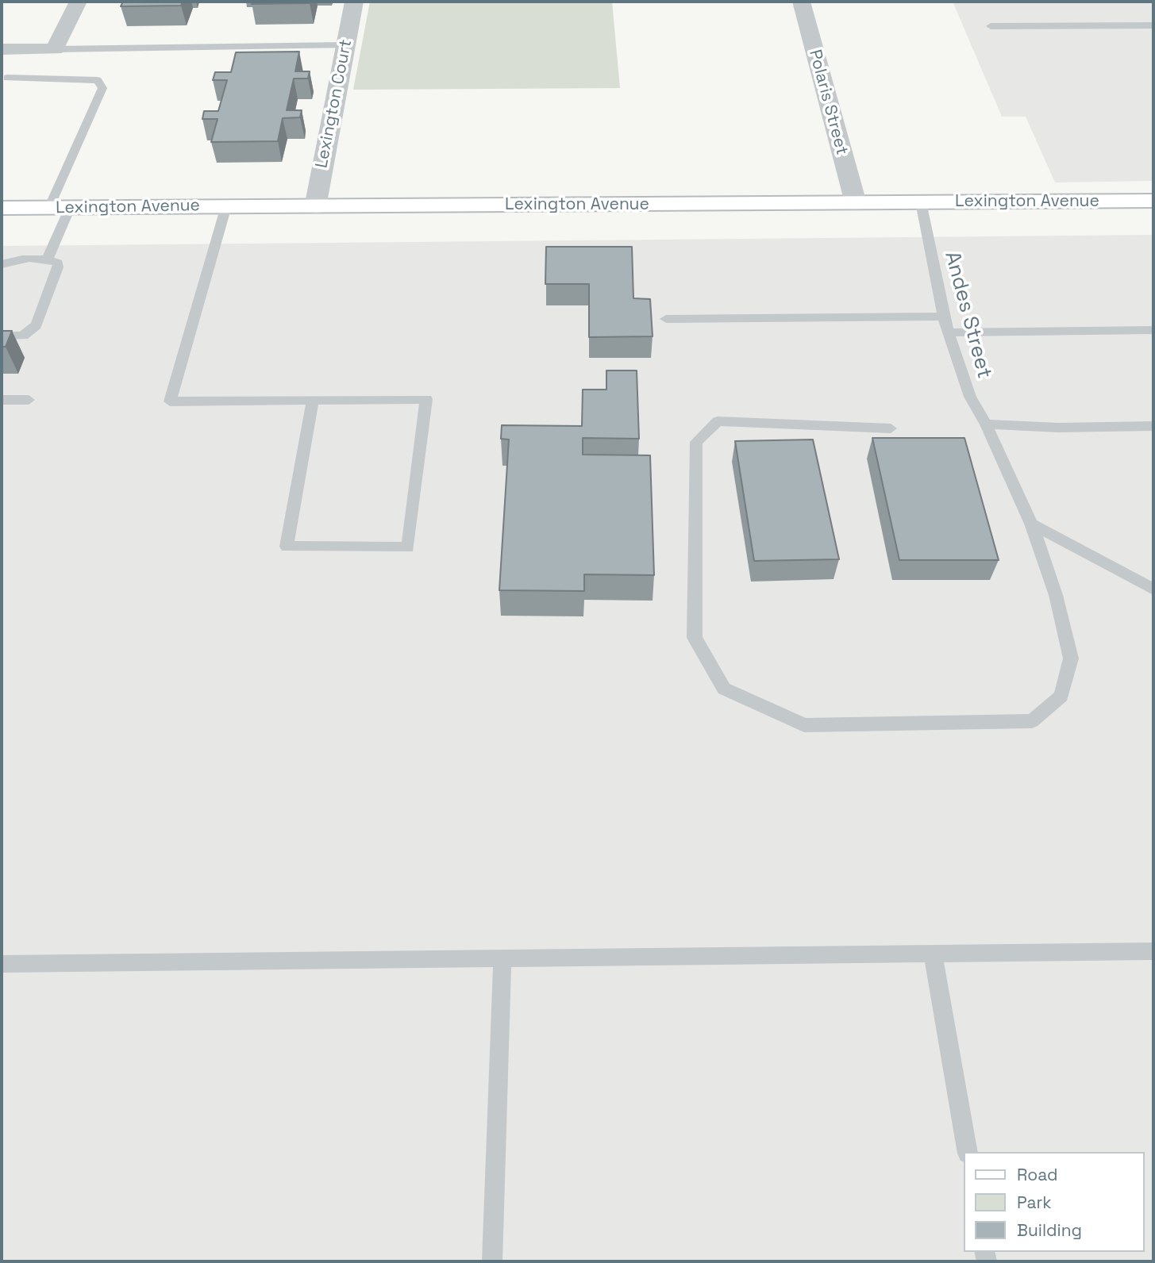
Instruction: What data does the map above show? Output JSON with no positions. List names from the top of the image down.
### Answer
{
  "streets": {
    "main road": ["Lexington Avenue"],
    "street": ["Polaris Street", "Lexington Court"],
    "lane": ["Andes Street"]
  },
  "crossings": [
    ["Polaris Street", "Lexington Avenue"],
    ["Lexington Court", "Lexington Avenue"],
    ["Lexington Avenue", "Andes Street"]
  ],
  "legend": ["Road", "Park", "Building"]
}
